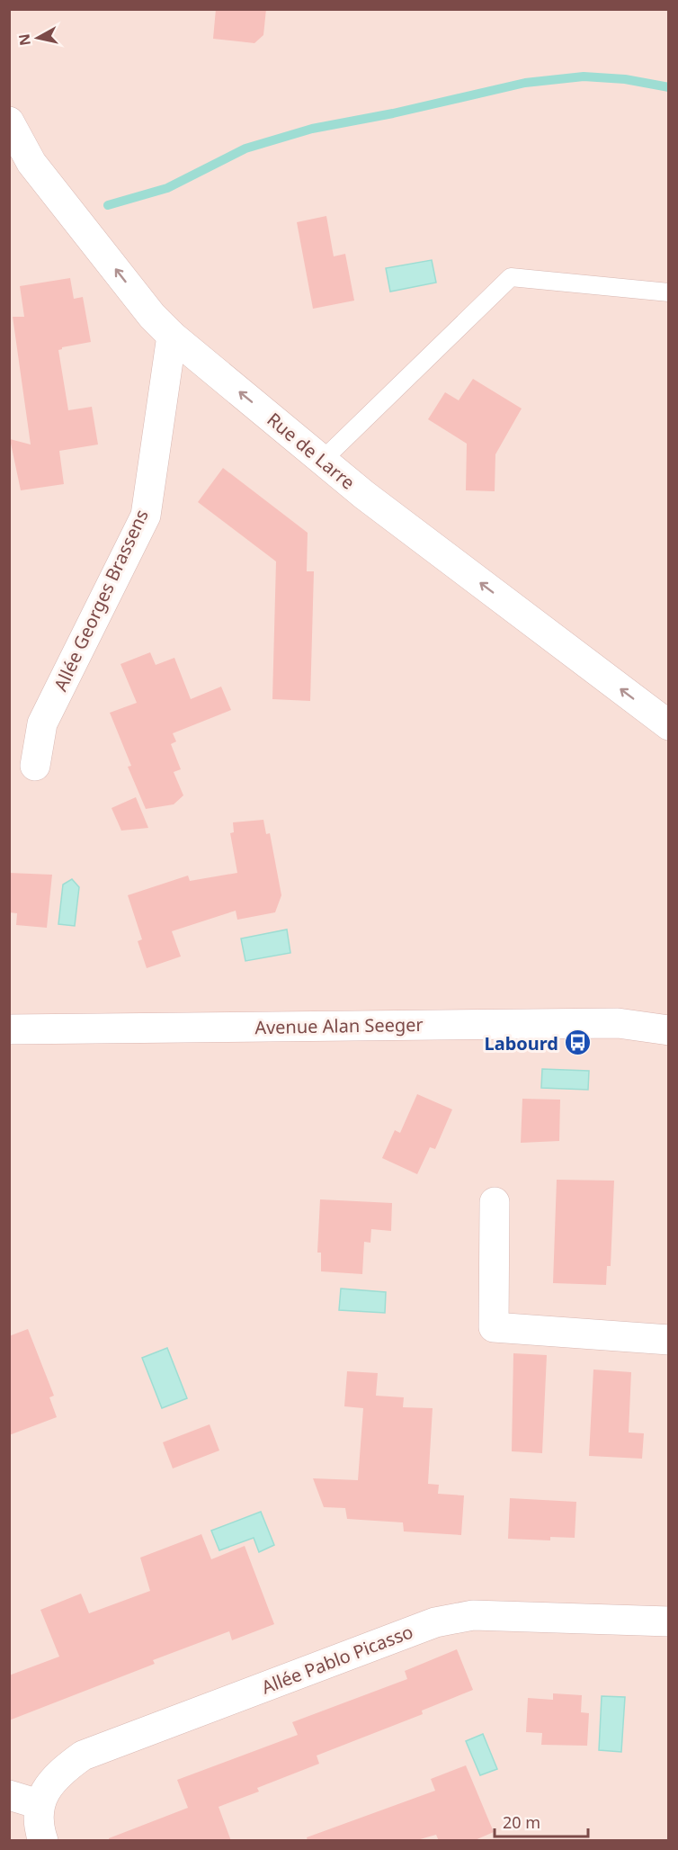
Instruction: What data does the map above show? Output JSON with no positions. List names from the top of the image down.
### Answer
{
  "streets": {
    "street": [
      "Rue de Larre",
      "Allée Georges Brassens",
      "Avenue Alan Seeger",
      "Allée Pablo Picasso"
    ]
  },
  "crossings": [
    ["Rue de Larre", "Allée Georges Brassens"]
  ],
  "one_way": ["Rue de Larre"],
  "places": {
    "bus stop": ["Labourd"]
  },
  "scale_bar": "20 m",
  "north": "left"
}
